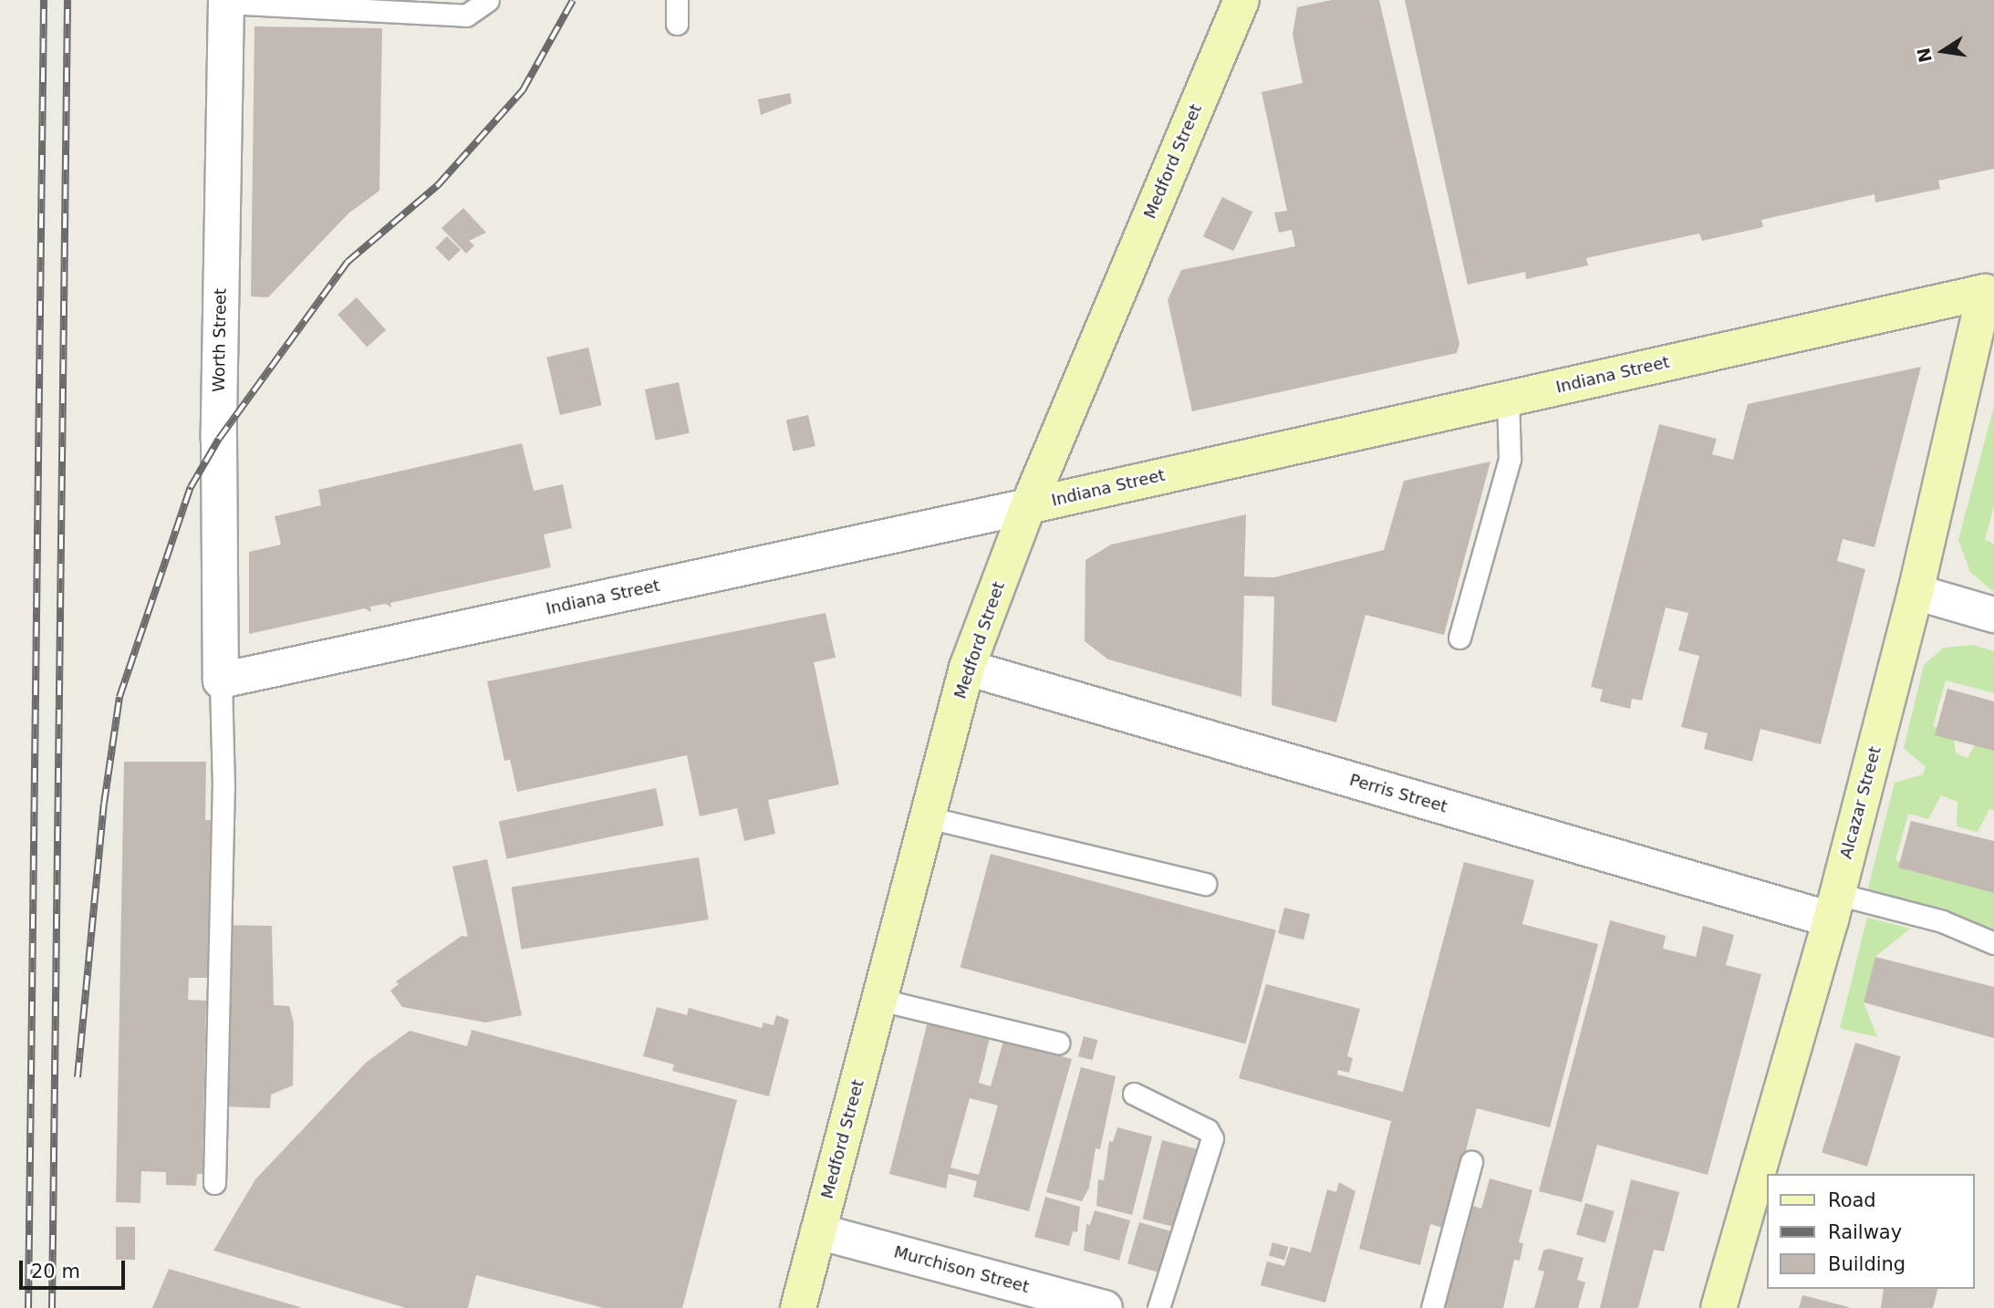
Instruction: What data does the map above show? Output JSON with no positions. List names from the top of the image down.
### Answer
{
  "streets": {
    "street": [
      "Medford Street",
      "Worth Street",
      "Indiana Street",
      "Perris Street",
      "Alcazar Street",
      "Murchison Street"
    ]
  },
  "crossings": [
    ["Medford Street", "Indiana Street"],
    ["Medford Street", "Perris Street"],
    ["Medford Street", "Murchison Street"],
    ["Worth Street", "Indiana Street"],
    ["Indiana Street", "Alcazar Street"],
    ["Perris Street", "Alcazar Street"]
  ],
  "legend": ["Road", "Railway", "Building"],
  "scale_bar": "20 m",
  "north": "left"
}
